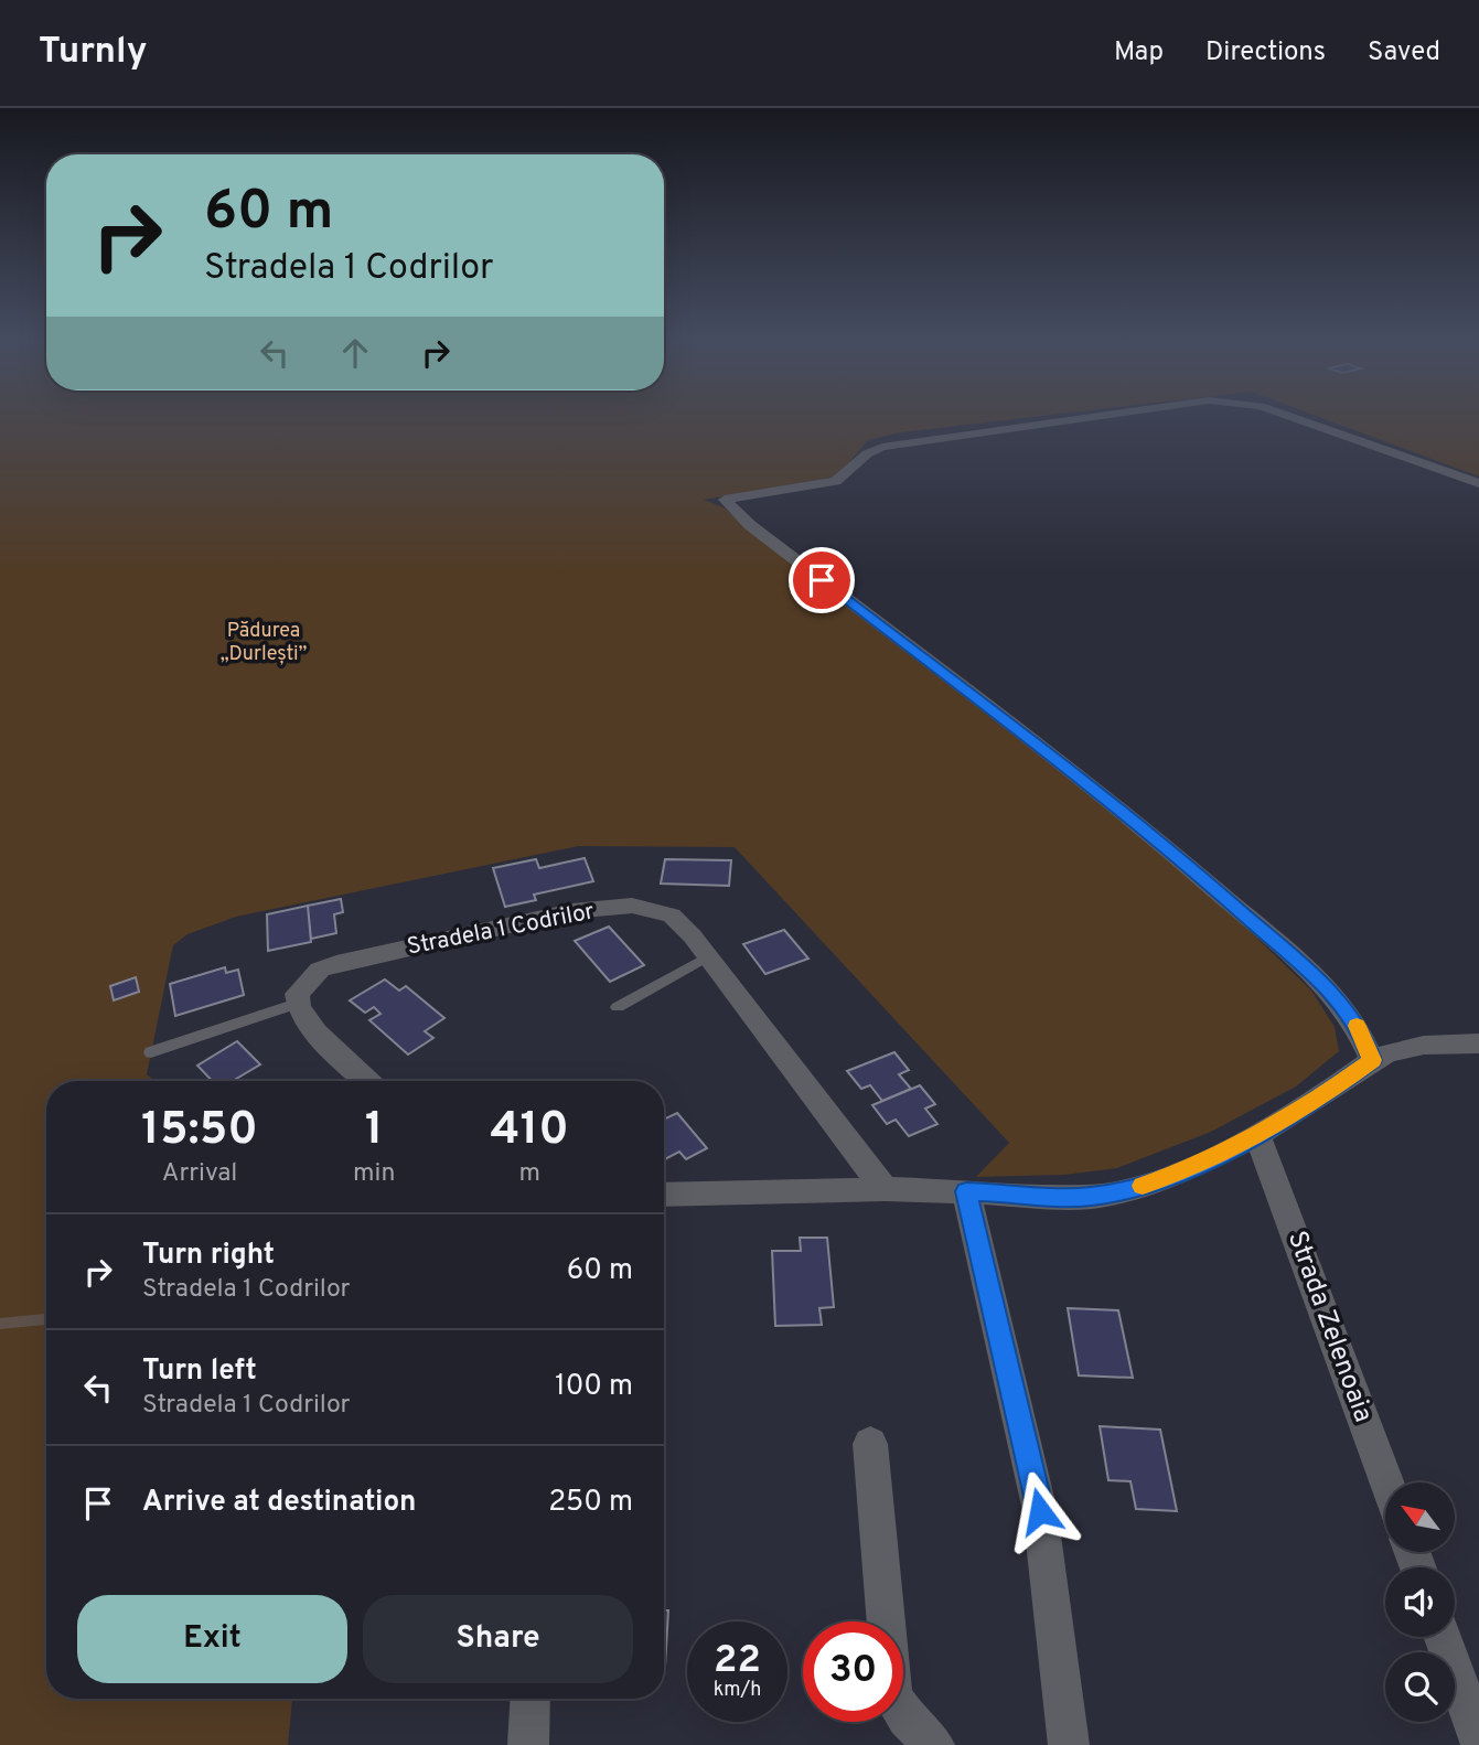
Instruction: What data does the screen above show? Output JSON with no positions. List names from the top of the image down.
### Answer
{
  "streets": {
    "street": ["Stradela 1 Codrilor", "Strada Zelenoaia"]
  },
  "parks": ["Pădurea „Durlești”"],
  "north": "top left",
  "page": {
    "header": "Turnly",
    "nav": ["Map", "Directions", "Saved"],
    "turn": ["60 m", "Stradela 1 Codrilor"],
    "eta": [
      "15:50",
      "Arrival",
      "1",
      "min",
      "410",
      "m"
    ],
    "list": [
      {
        "name": "Turn right",
        "note": "Stradela 1 Codrilor",
        "value": "60 m"
      },
      {
        "name": "Turn left",
        "note": "Stradela 1 Codrilor",
        "value": "100 m"
      },
      {
        "name": "Arrive at destination",
        "value": "250 m"
      }
    ],
    "buttons": ["Exit", "Share"],
    "speed": "22 km/h",
    "limit": "30"
  }
}
